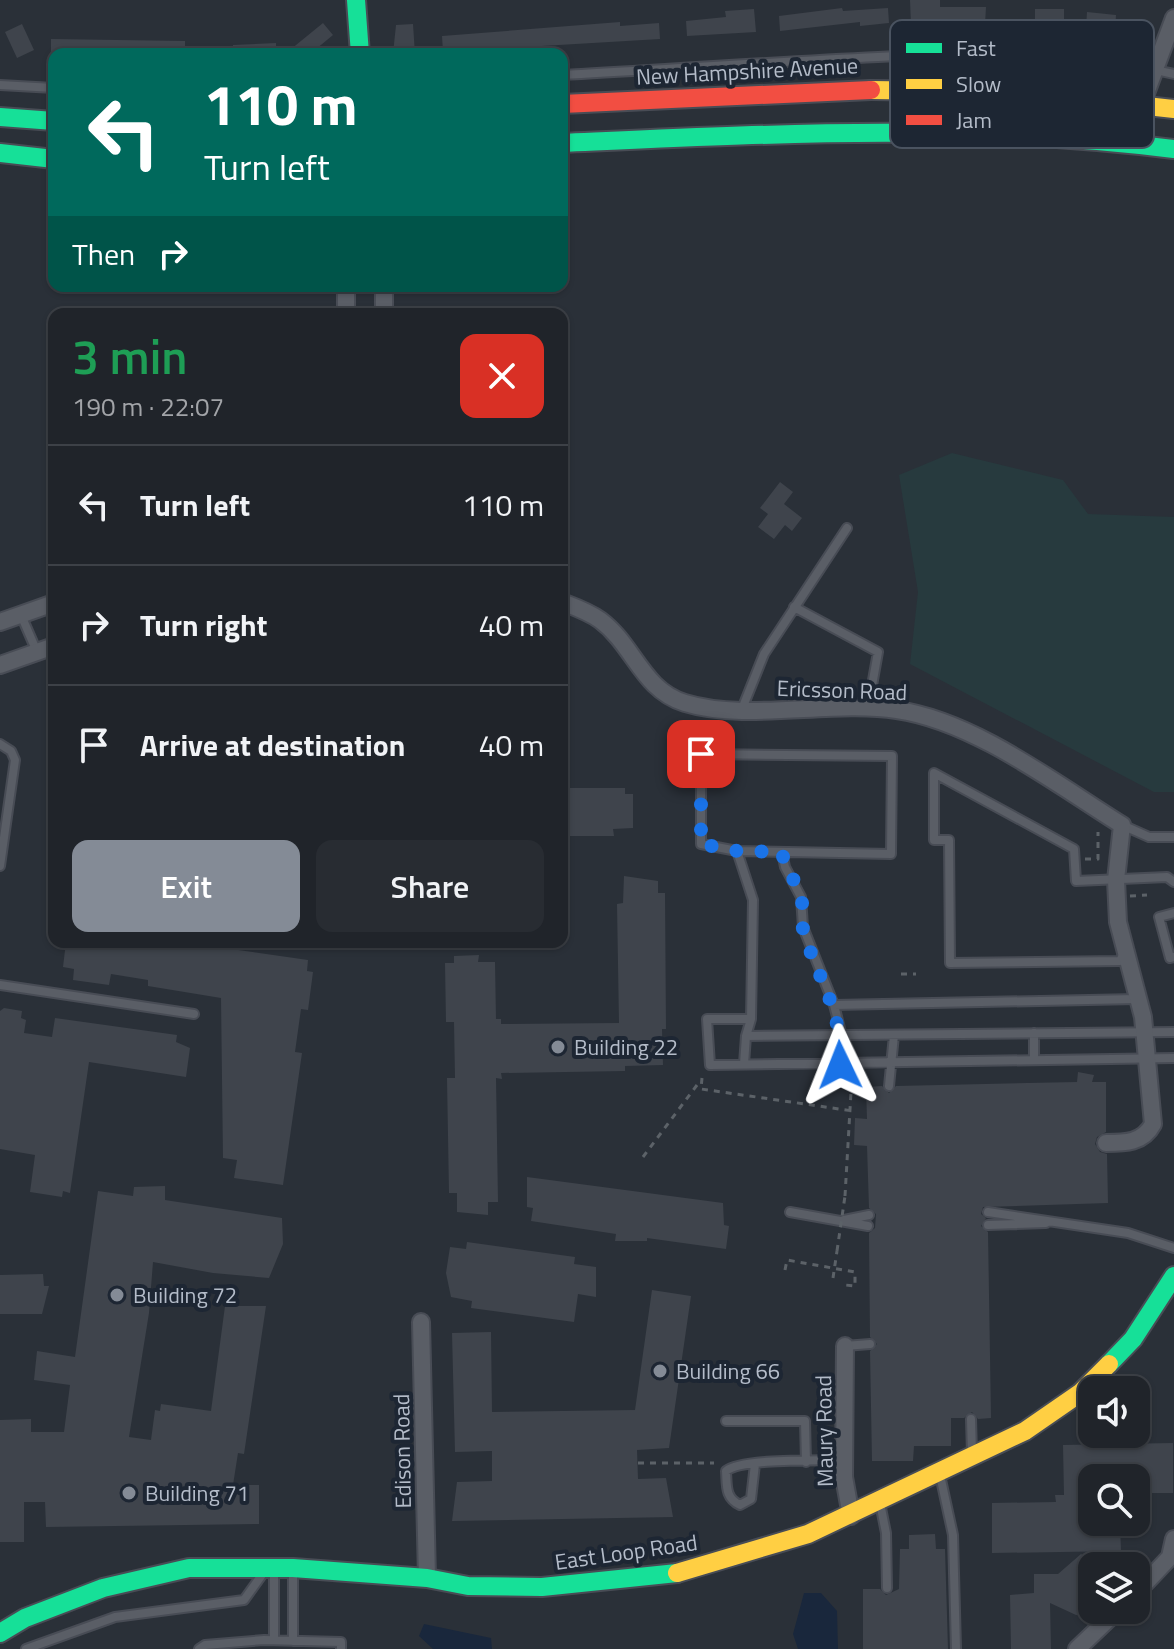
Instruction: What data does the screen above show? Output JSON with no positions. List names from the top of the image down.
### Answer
{
  "streets": {
    "street": [
      "New Hampshire Avenue",
      "Ericsson Road",
      "Maury Road",
      "Edison Road",
      "East Loop Road"
    ]
  },
  "crossings": [
    ["Maury Road", "East Loop Road"],
    ["Edison Road", "East Loop Road"]
  ],
  "places": [
    "Building 22",
    "Building 72",
    "Building 66",
    "Building 71"
  ],
  "legend": ["Fast", "Slow", "Jam"],
  "page": {
    "turn": ["110 m", "Turn left"],
    "then": "Then",
    "heading": ["3 min", "190 m · 22:07"],
    "list": [
      {
        "name": "Turn left",
        "value": "110 m"
      },
      {
        "name": "Turn right",
        "value": "40 m"
      },
      {
        "name": "Arrive at destination",
        "value": "40 m"
      }
    ],
    "buttons": ["Exit", "Share"]
  }
}
